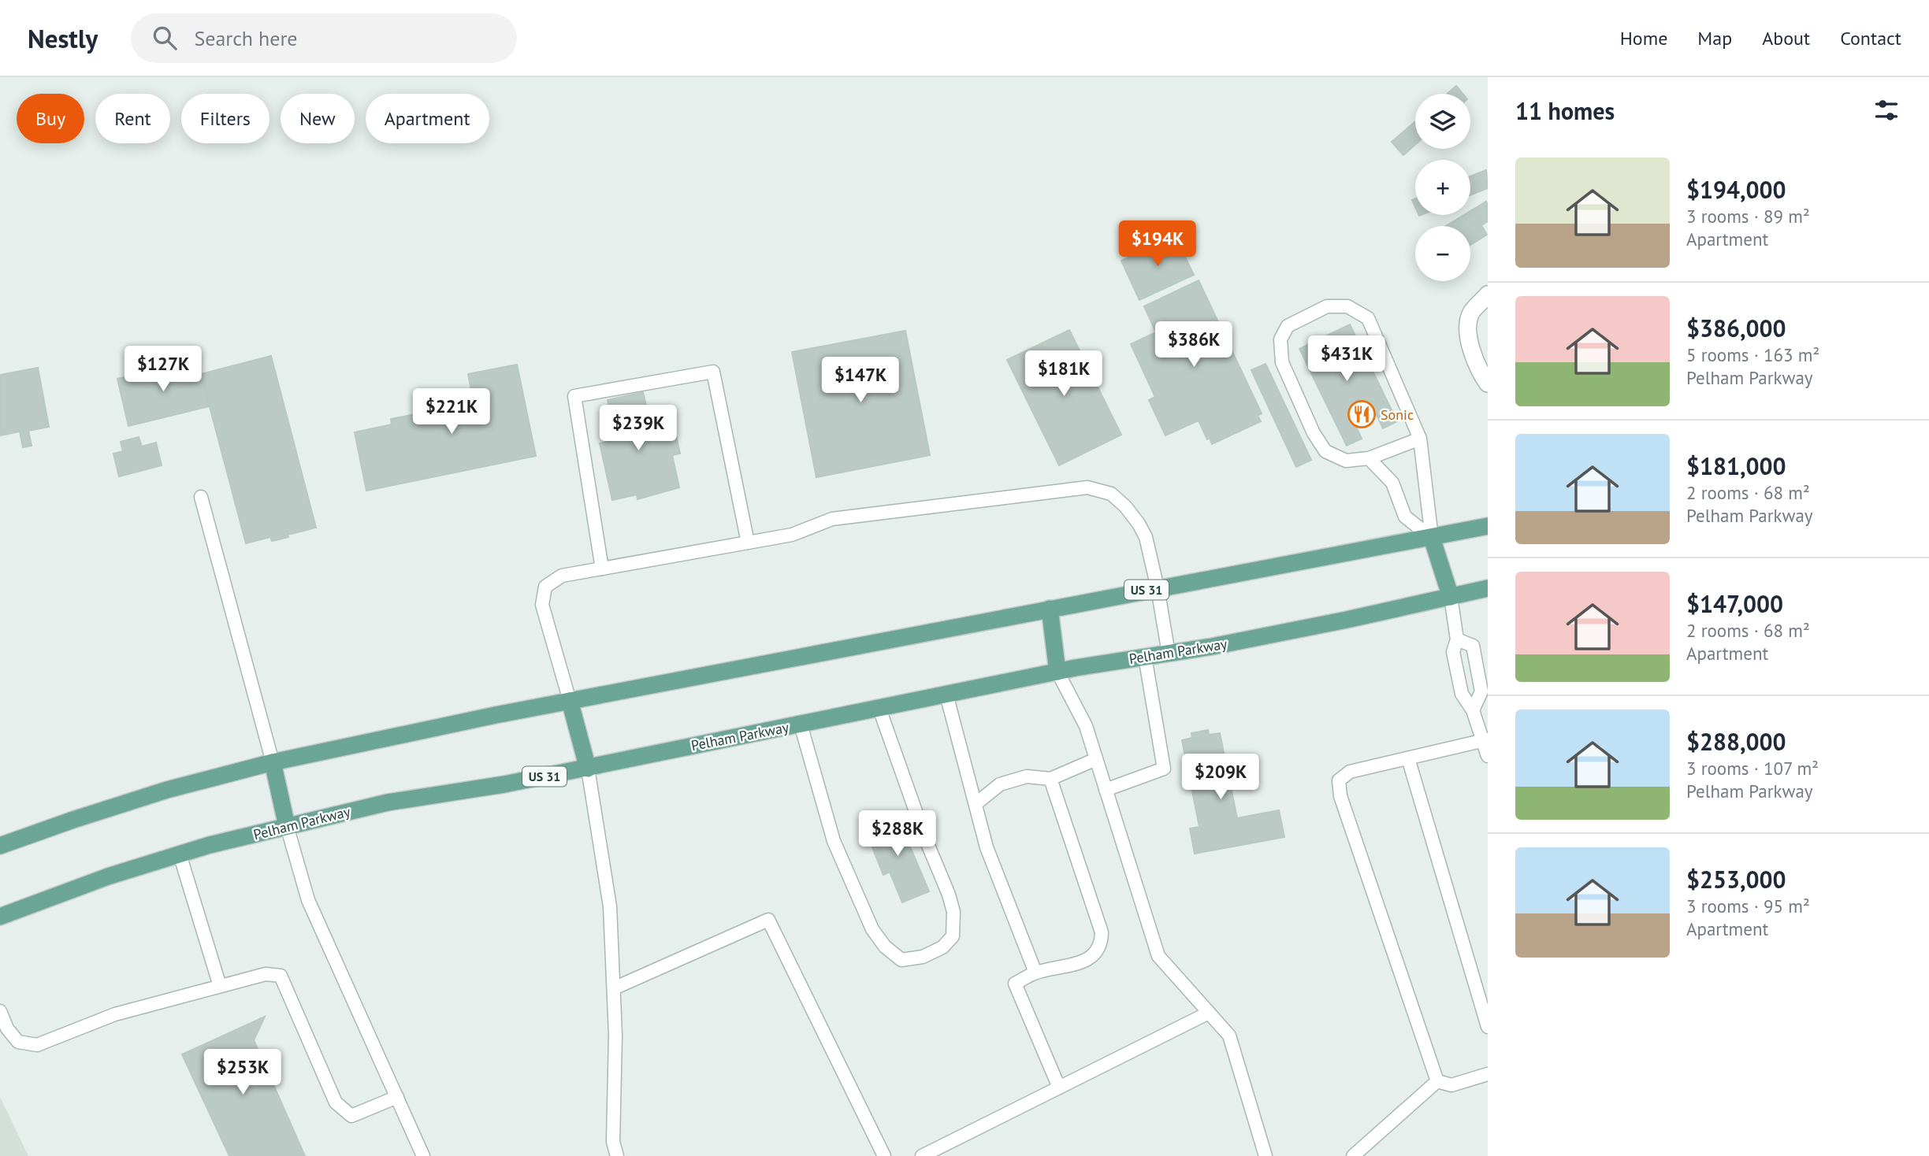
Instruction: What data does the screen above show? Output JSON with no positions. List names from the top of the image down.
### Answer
{
  "streets": {
    "main road": ["US 31", "Pelham Parkway"]
  },
  "places": {
    "restaurant": ["Sonic"]
  },
  "page": {
    "header": "Nestly",
    "search": "Search here",
    "nav": [
      "Home",
      "Map",
      "About",
      "Contact"
    ],
    "heading": "11 homes",
    "map_buttons": ["+", "−"],
    "chip": [
      "Buy",
      "Rent",
      "Filters",
      "New",
      "Apartment"
    ],
    "list": [
      {
        "name": "$194,000",
        "note": "3 rooms · 89 m² · Apartment"
      },
      {
        "name": "$386,000",
        "note": "5 rooms · 163 m² · Pelham Parkway"
      },
      {
        "name": "$181,000",
        "note": "2 rooms · 68 m² · Pelham Parkway"
      },
      {
        "name": "$147,000",
        "note": "2 rooms · 68 m² · Apartment"
      },
      {
        "name": "$288,000",
        "note": "3 rooms · 107 m² · Pelham Parkway"
      },
      {
        "name": "$253,000",
        "note": "3 rooms · 95 m² · Apartment"
      }
    ],
    "price": [
      "$194K",
      "$386K",
      "$431K",
      "$127K",
      "$181K",
      "$147K",
      "$221K",
      "$239K",
      "$209K",
      "$288K",
      "$253K"
    ]
  }
}
